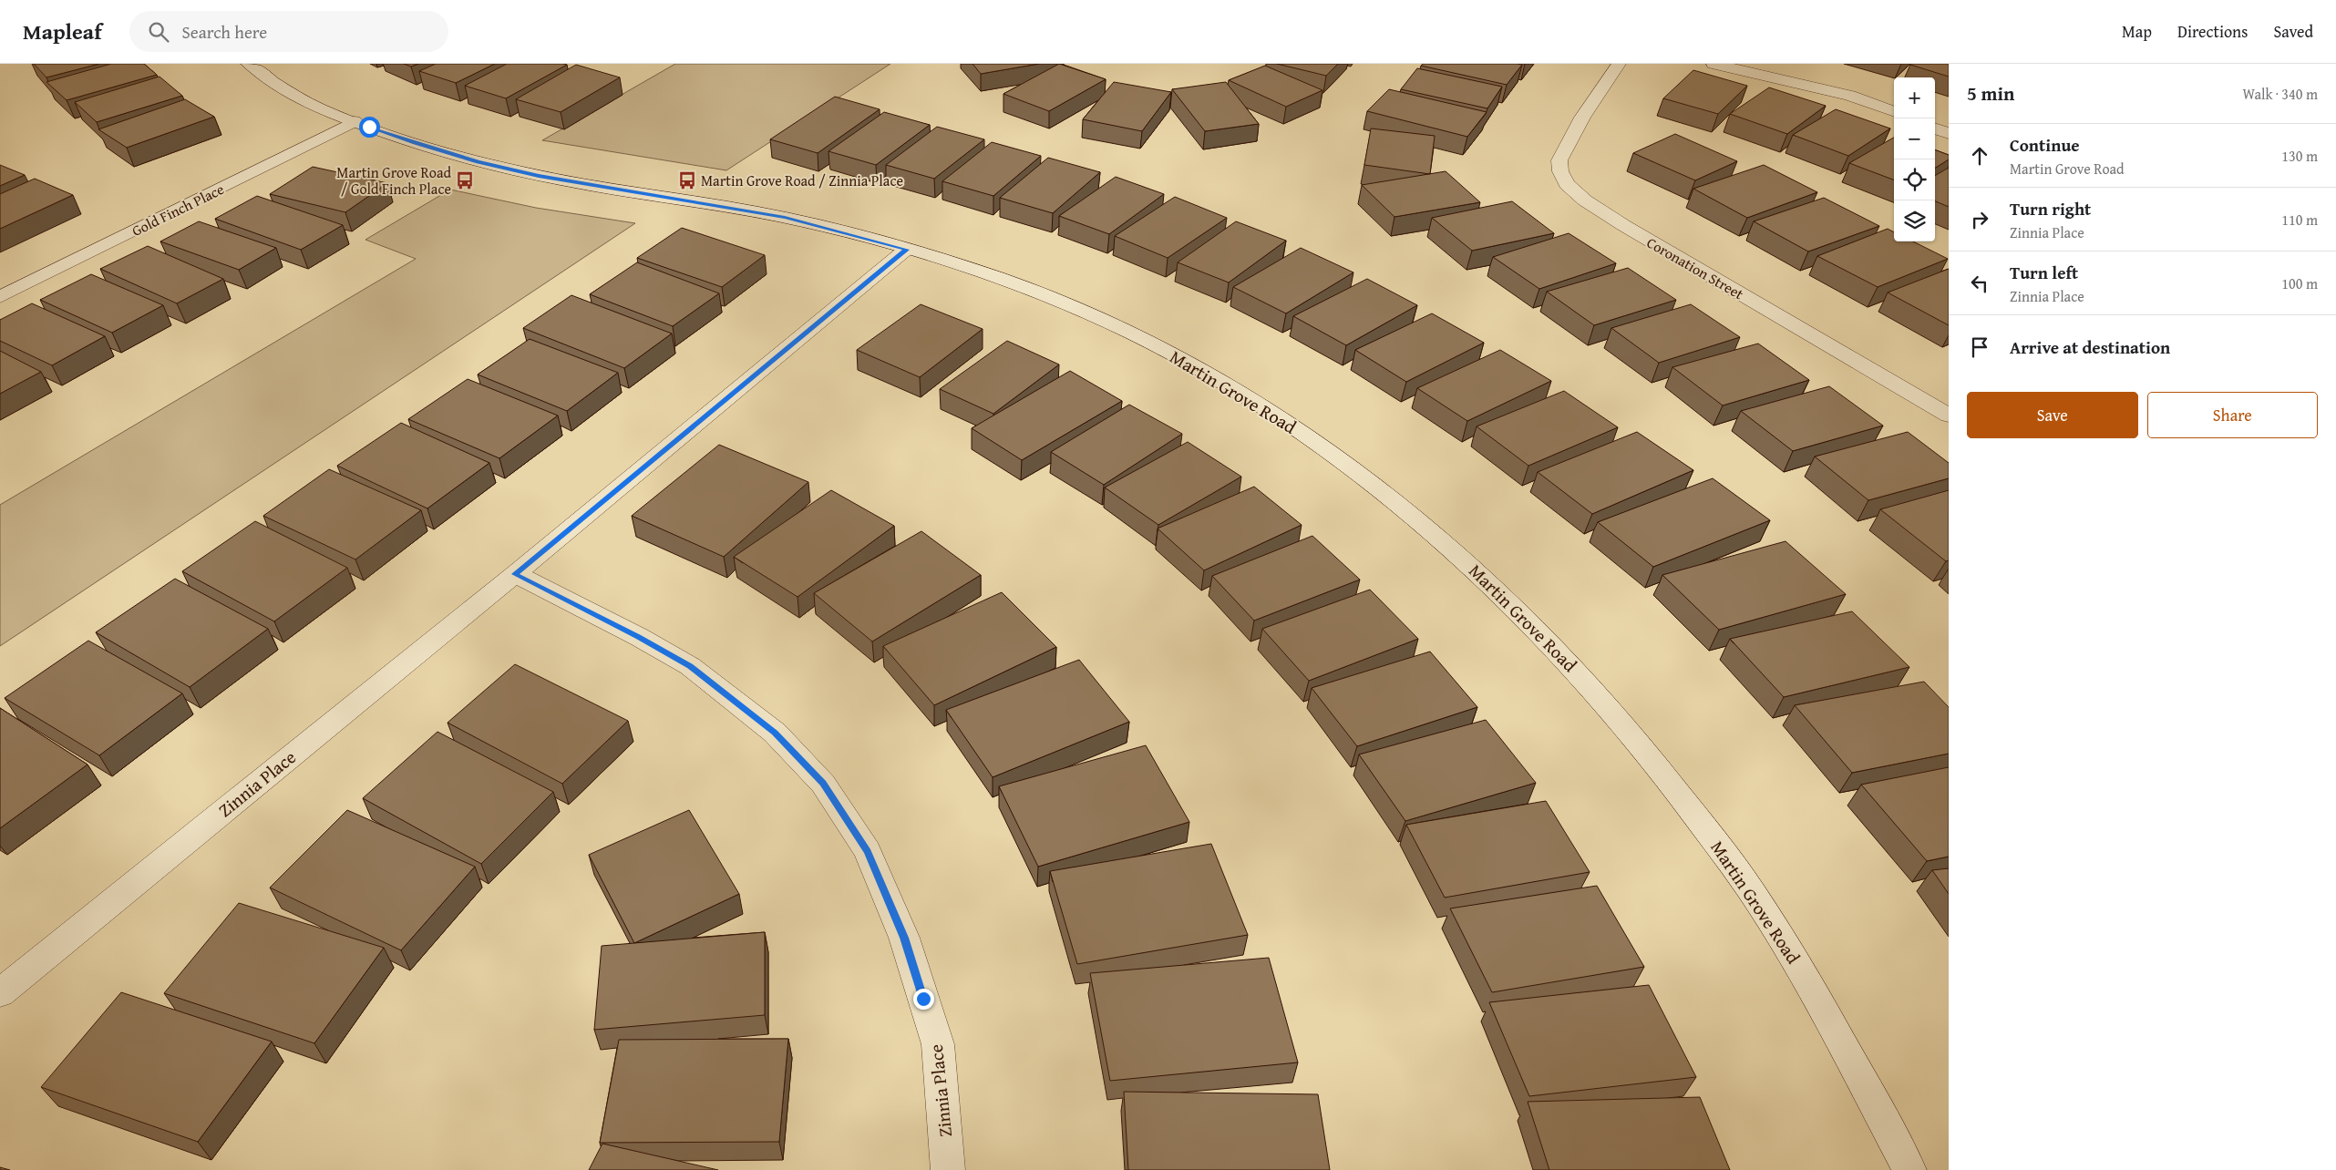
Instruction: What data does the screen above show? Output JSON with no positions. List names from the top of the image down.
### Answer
{
  "streets": {
    "street": [
      "Gold Finch Place",
      "Coronation Street",
      "Martin Grove Road",
      "Zinnia Place"
    ]
  },
  "crossings": [
    ["Gold Finch Place", "Martin Grove Road"],
    ["Martin Grove Road", "Zinnia Place"]
  ],
  "places": {
    "bus stop": ["Martin Grove Road / Gold Finch Place", "Martin Grove Road / Zinnia Place"]
  },
  "page": {
    "header": "Mapleaf",
    "search": "Search here",
    "nav": ["Map", "Directions", "Saved"],
    "heading": ["5 min", "Walk · 340 m"],
    "map_buttons": ["+", "−"],
    "list": [
      ["Continue", "Martin Grove Road", "130 m"],
      ["Turn right", "Zinnia Place", "110 m"],
      ["Turn left", "Zinnia Place", "100 m"],
      "Arrive at destination"
    ],
    "buttons": ["Save", "Share"]
  }
}
